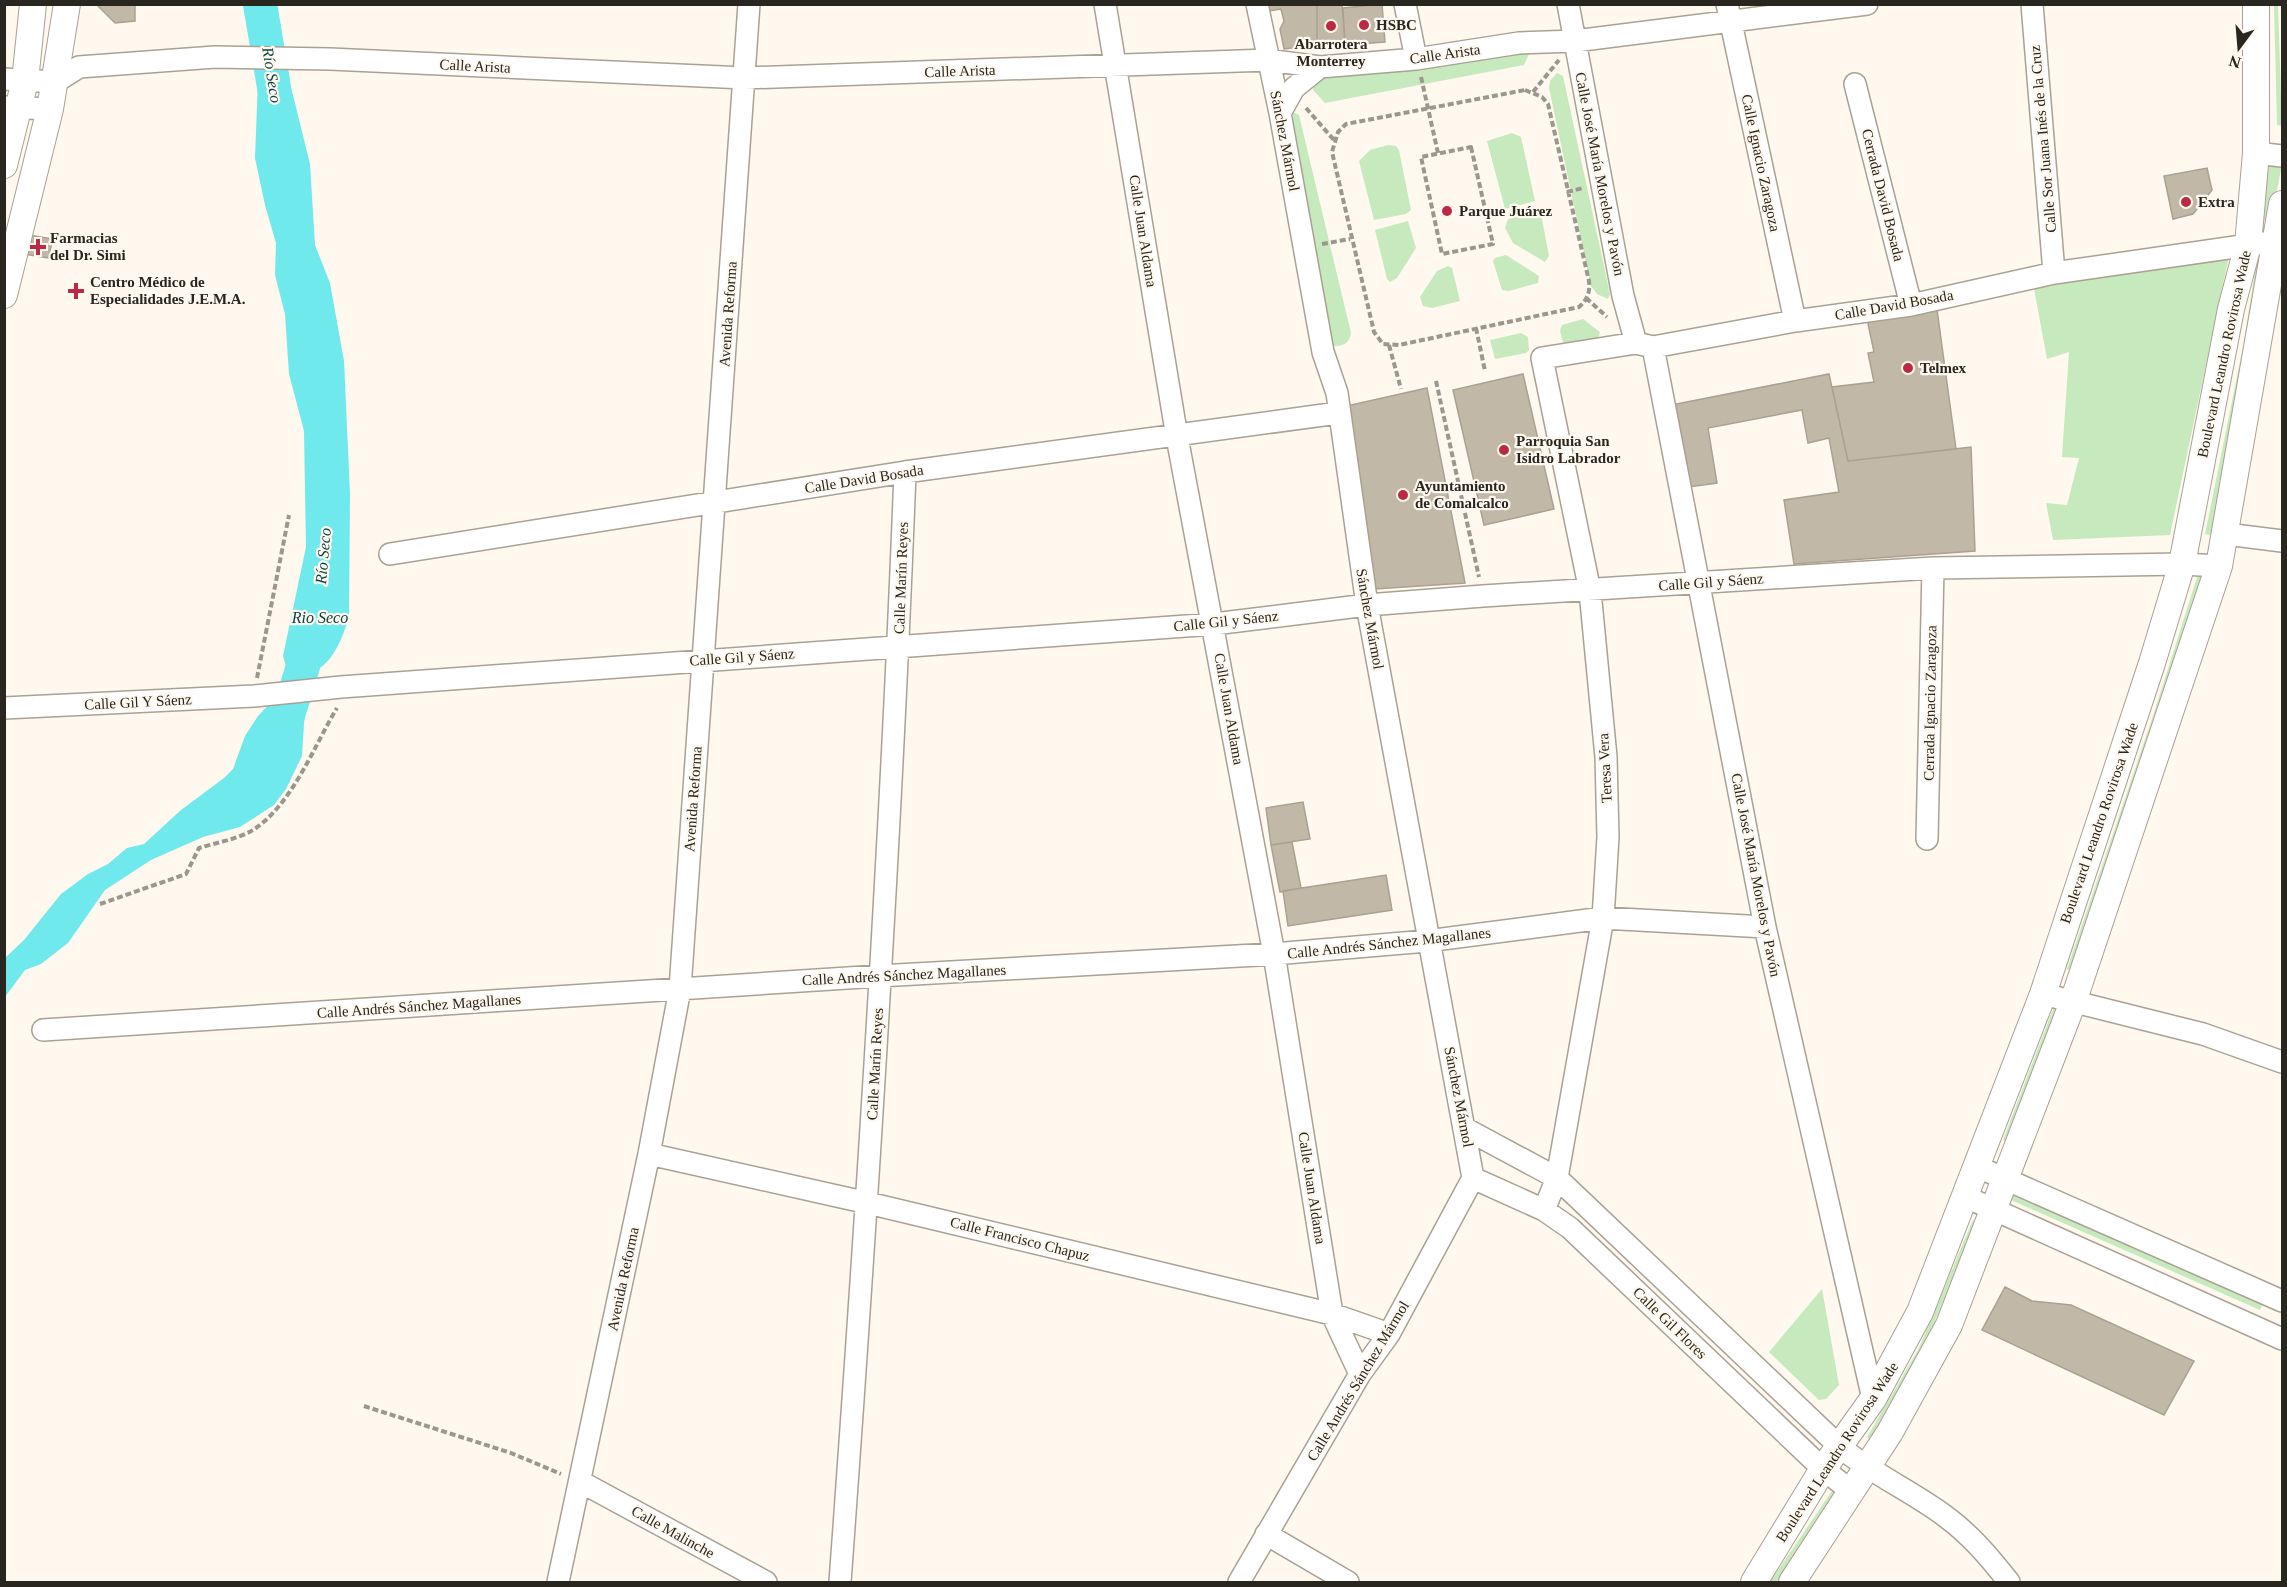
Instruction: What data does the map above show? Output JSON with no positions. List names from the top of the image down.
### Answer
{
  "streets": {
    "main road": ["Boulevard Leandro Rovirosa Wade"],
    "street": [
      "Calle Arista",
      "Calle Sor Juana Inés de la Cruz",
      "Sánchez Mármol",
      "Calle Ignacio Zaragoza",
      "Calle José María Morelos y Pavón",
      "Cerrada David Bosada",
      "Calle Juan Aldama",
      "Calle David Bosada",
      "Avenida Reforma",
      "Calle Marín Reyes",
      "Calle Gil y Sáenz",
      "Calle Gil Y Sáenz",
      "Cerrada Ignacio Zaragoza",
      "Teresa Vera",
      "Calle Andrés Sánchez Magallanes",
      "Calle Francisco Chapuz",
      "Calle Gil Flores",
      "Calle Andrés Sánchez Mármol",
      "Calle Malinche"
    ]
  },
  "crossings": [
    ["Calle Arista", "Sánchez Mármol"],
    ["Calle Arista", "Calle Ignacio Zaragoza"],
    ["Calle Arista", "Calle José María Morelos y Pavón"],
    ["Calle Arista", "Calle Juan Aldama"],
    ["Calle Arista", "Avenida Reforma"],
    ["Calle Sor Juana Inés de la Cruz", "Calle David Bosada"],
    ["Sánchez Mármol", "Calle David Bosada"],
    ["Sánchez Mármol", "Calle Gil y Sáenz"],
    ["Sánchez Mármol", "Calle Andrés Sánchez Magallanes"],
    ["Sánchez Mármol", "Calle Gil Flores"],
    ["Sánchez Mármol", "Calle Andrés Sánchez Mármol"],
    ["Calle Ignacio Zaragoza", "Calle David Bosada"],
    ["Calle José María Morelos y Pavón", "Calle David Bosada"],
    ["Calle José María Morelos y Pavón", "Boulevard Leandro Rovirosa Wade"],
    ["Calle José María Morelos y Pavón", "Calle Gil y Sáenz"],
    ["Calle José María Morelos y Pavón", "Calle Andrés Sánchez Magallanes"],
    ["Cerrada David Bosada", "Calle David Bosada"],
    ["Calle Juan Aldama", "Calle David Bosada"],
    ["Calle Juan Aldama", "Calle Gil y Sáenz"],
    ["Calle Juan Aldama", "Calle Andrés Sánchez Magallanes"],
    ["Calle Juan Aldama", "Calle Francisco Chapuz"],
    ["Calle Juan Aldama", "Calle Andrés Sánchez Mármol"],
    ["Calle David Bosada", "Avenida Reforma"],
    ["Calle David Bosada", "Boulevard Leandro Rovirosa Wade"],
    ["Calle David Bosada", "Calle Marín Reyes"],
    ["Calle David Bosada", "Teresa Vera"],
    ["Avenida Reforma", "Calle Gil y Sáenz"],
    ["Avenida Reforma", "Calle Andrés Sánchez Magallanes"],
    ["Avenida Reforma", "Calle Francisco Chapuz"],
    ["Avenida Reforma", "Calle Malinche"],
    ["Boulevard Leandro Rovirosa Wade", "Calle Gil y Sáenz"],
    ["Boulevard Leandro Rovirosa Wade", "Calle Gil Flores"],
    ["Calle Marín Reyes", "Calle Gil y Sáenz"],
    ["Calle Marín Reyes", "Calle Andrés Sánchez Magallanes"],
    ["Calle Marín Reyes", "Calle Francisco Chapuz"],
    ["Calle Gil y Sáenz", "Calle Gil Y Sáenz"],
    ["Calle Gil y Sáenz", "Cerrada Ignacio Zaragoza"],
    ["Calle Gil y Sáenz", "Teresa Vera"],
    ["Teresa Vera", "Calle Andrés Sánchez Magallanes"],
    ["Teresa Vera", "Calle Gil Flores"],
    ["Calle Francisco Chapuz", "Calle Andrés Sánchez Mármol"],
    ["Calle Gil Flores", "Calle Andrés Sánchez Mármol"]
  ],
  "water": ["Río Seco", "Rio Seco"],
  "places": {
    "other": [
      "HSBC",
      "Abarrotera Monterrey",
      "Extra",
      "Parque Juárez",
      "Telmex",
      "Parroquia San Isidro Labrador",
      "Ayuntamiento de Comalcalco"
    ],
    "health": ["Farmacias del Dr. Simi", "Centro Médico de Especialidades J.E.M.A."]
  },
  "north": "bottom"
}
